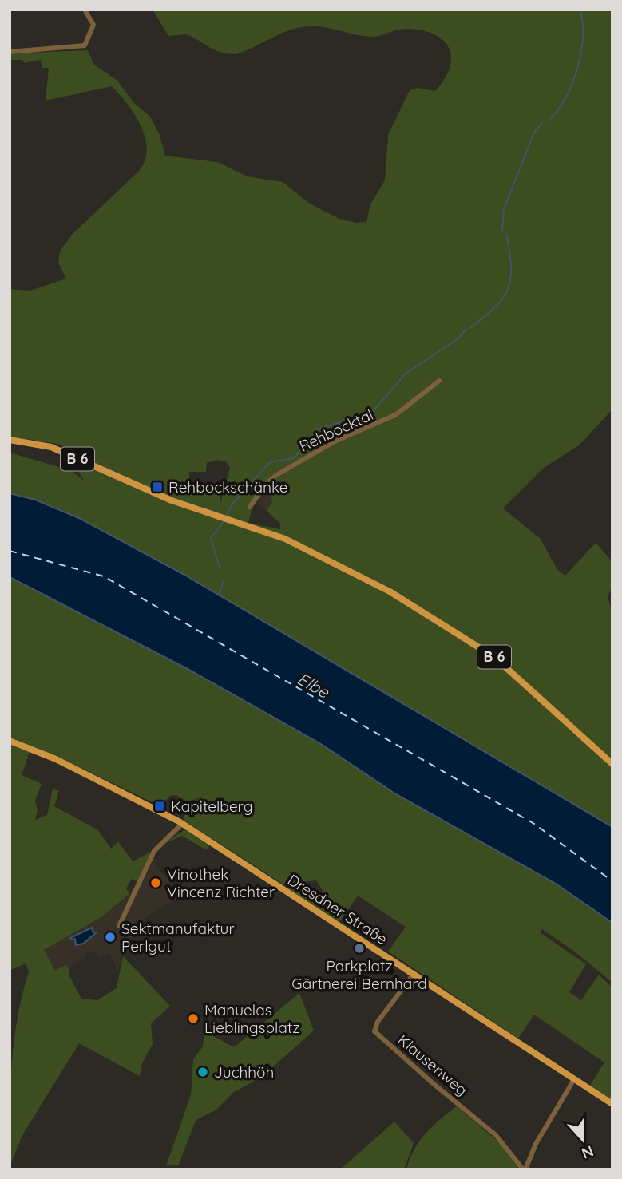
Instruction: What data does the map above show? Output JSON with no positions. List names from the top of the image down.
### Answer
{
  "streets": {
    "main road": ["B 6", "Dresdner Straße"],
    "street": ["Rehbocktal", "Klausenweg"]
  },
  "crossings": [
    ["Dresdner Straße", "Klausenweg"]
  ],
  "water": ["Elbe"],
  "places": {
    "transit": ["Rehbockschänke", "Kapitelberg"],
    "other": [
      "Vinothek Vincenz Richter",
      "Sektmanufaktur Perlgut",
      "Parkplatz Gärtnerei Bernhard",
      "Manuelas Lieblingsplatz",
      "Juchhöh"
    ]
  },
  "north": "bottom"
}
